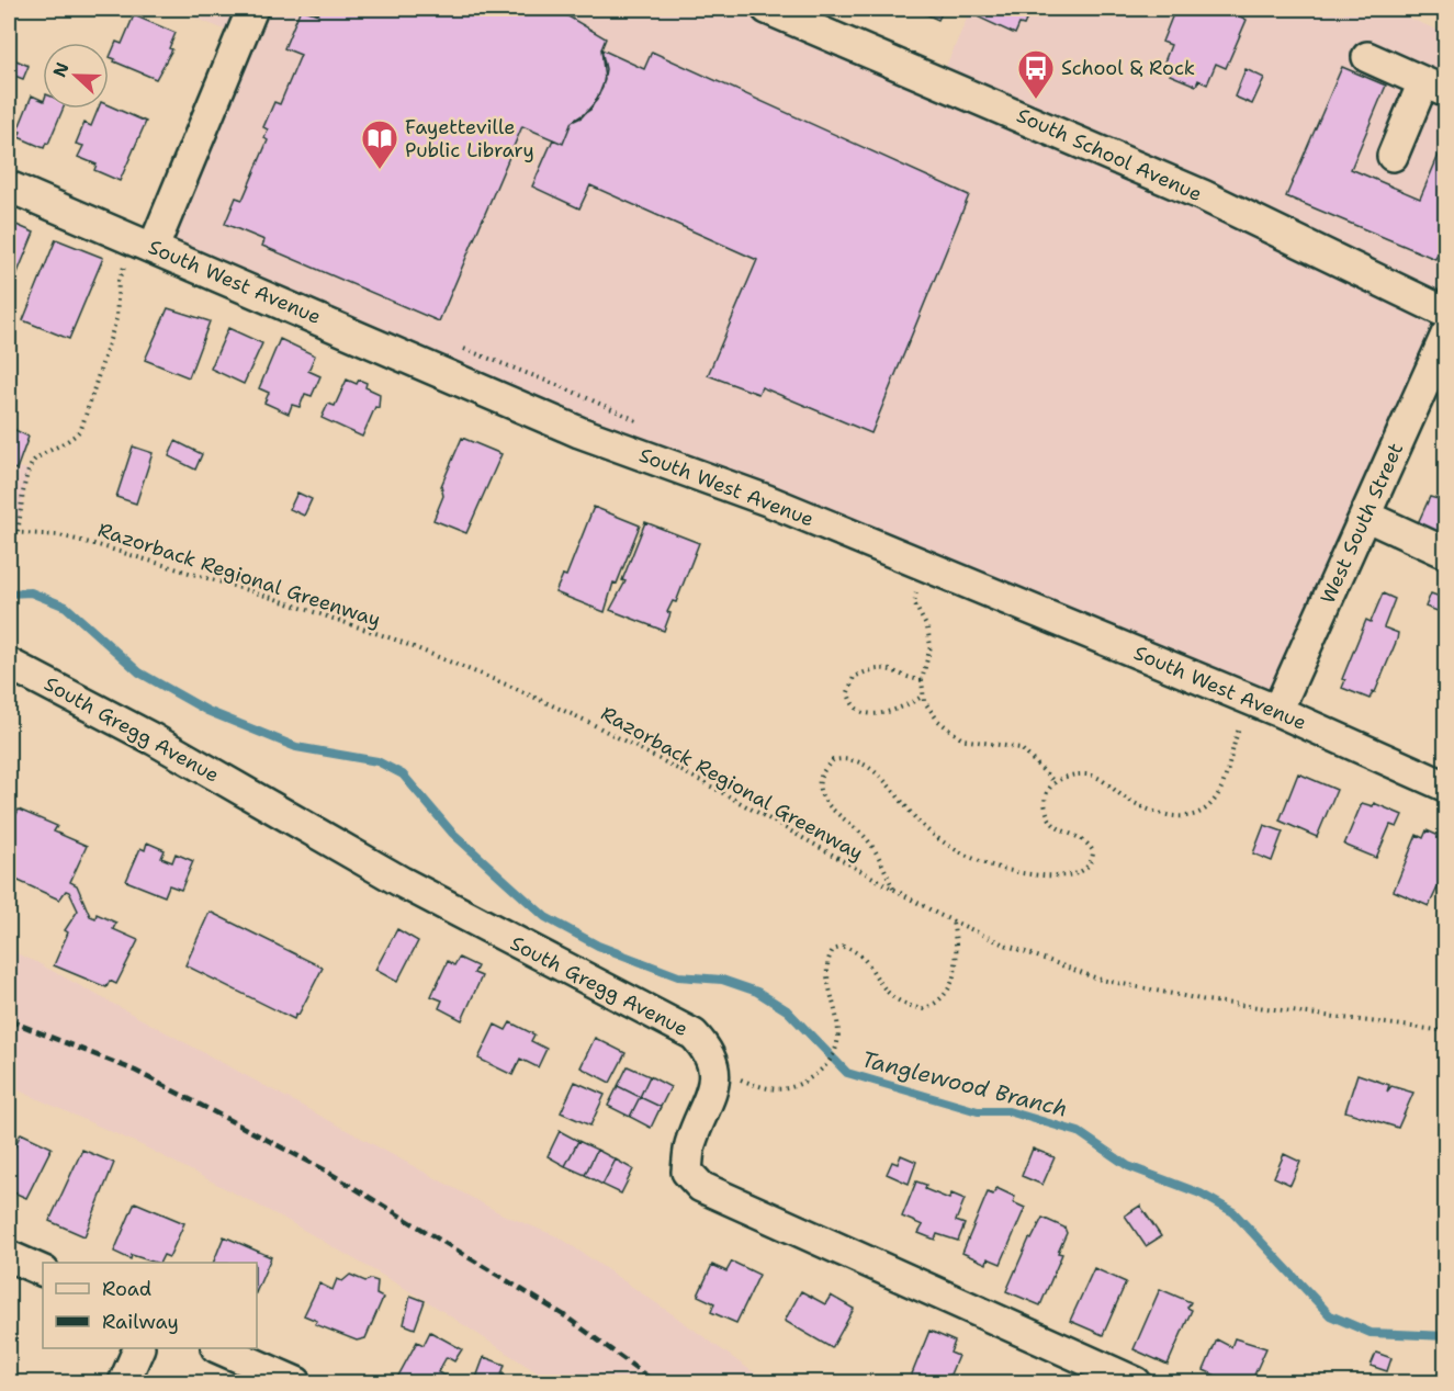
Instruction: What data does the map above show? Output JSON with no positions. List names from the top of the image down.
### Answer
{
  "streets": {
    "street": [
      "South School Avenue",
      "South West Avenue",
      "West South Street",
      "South Gregg Avenue"
    ],
    "path": ["Razorback Regional Greenway"]
  },
  "crossings": [
    ["South West Avenue", "West South Street"]
  ],
  "water": ["Tanglewood Branch"],
  "places": {
    "bus stop": ["School & Rock"],
    "library": ["Fayetteville Public Library"]
  },
  "legend": ["Road", "Railway"],
  "north": "left"
}
